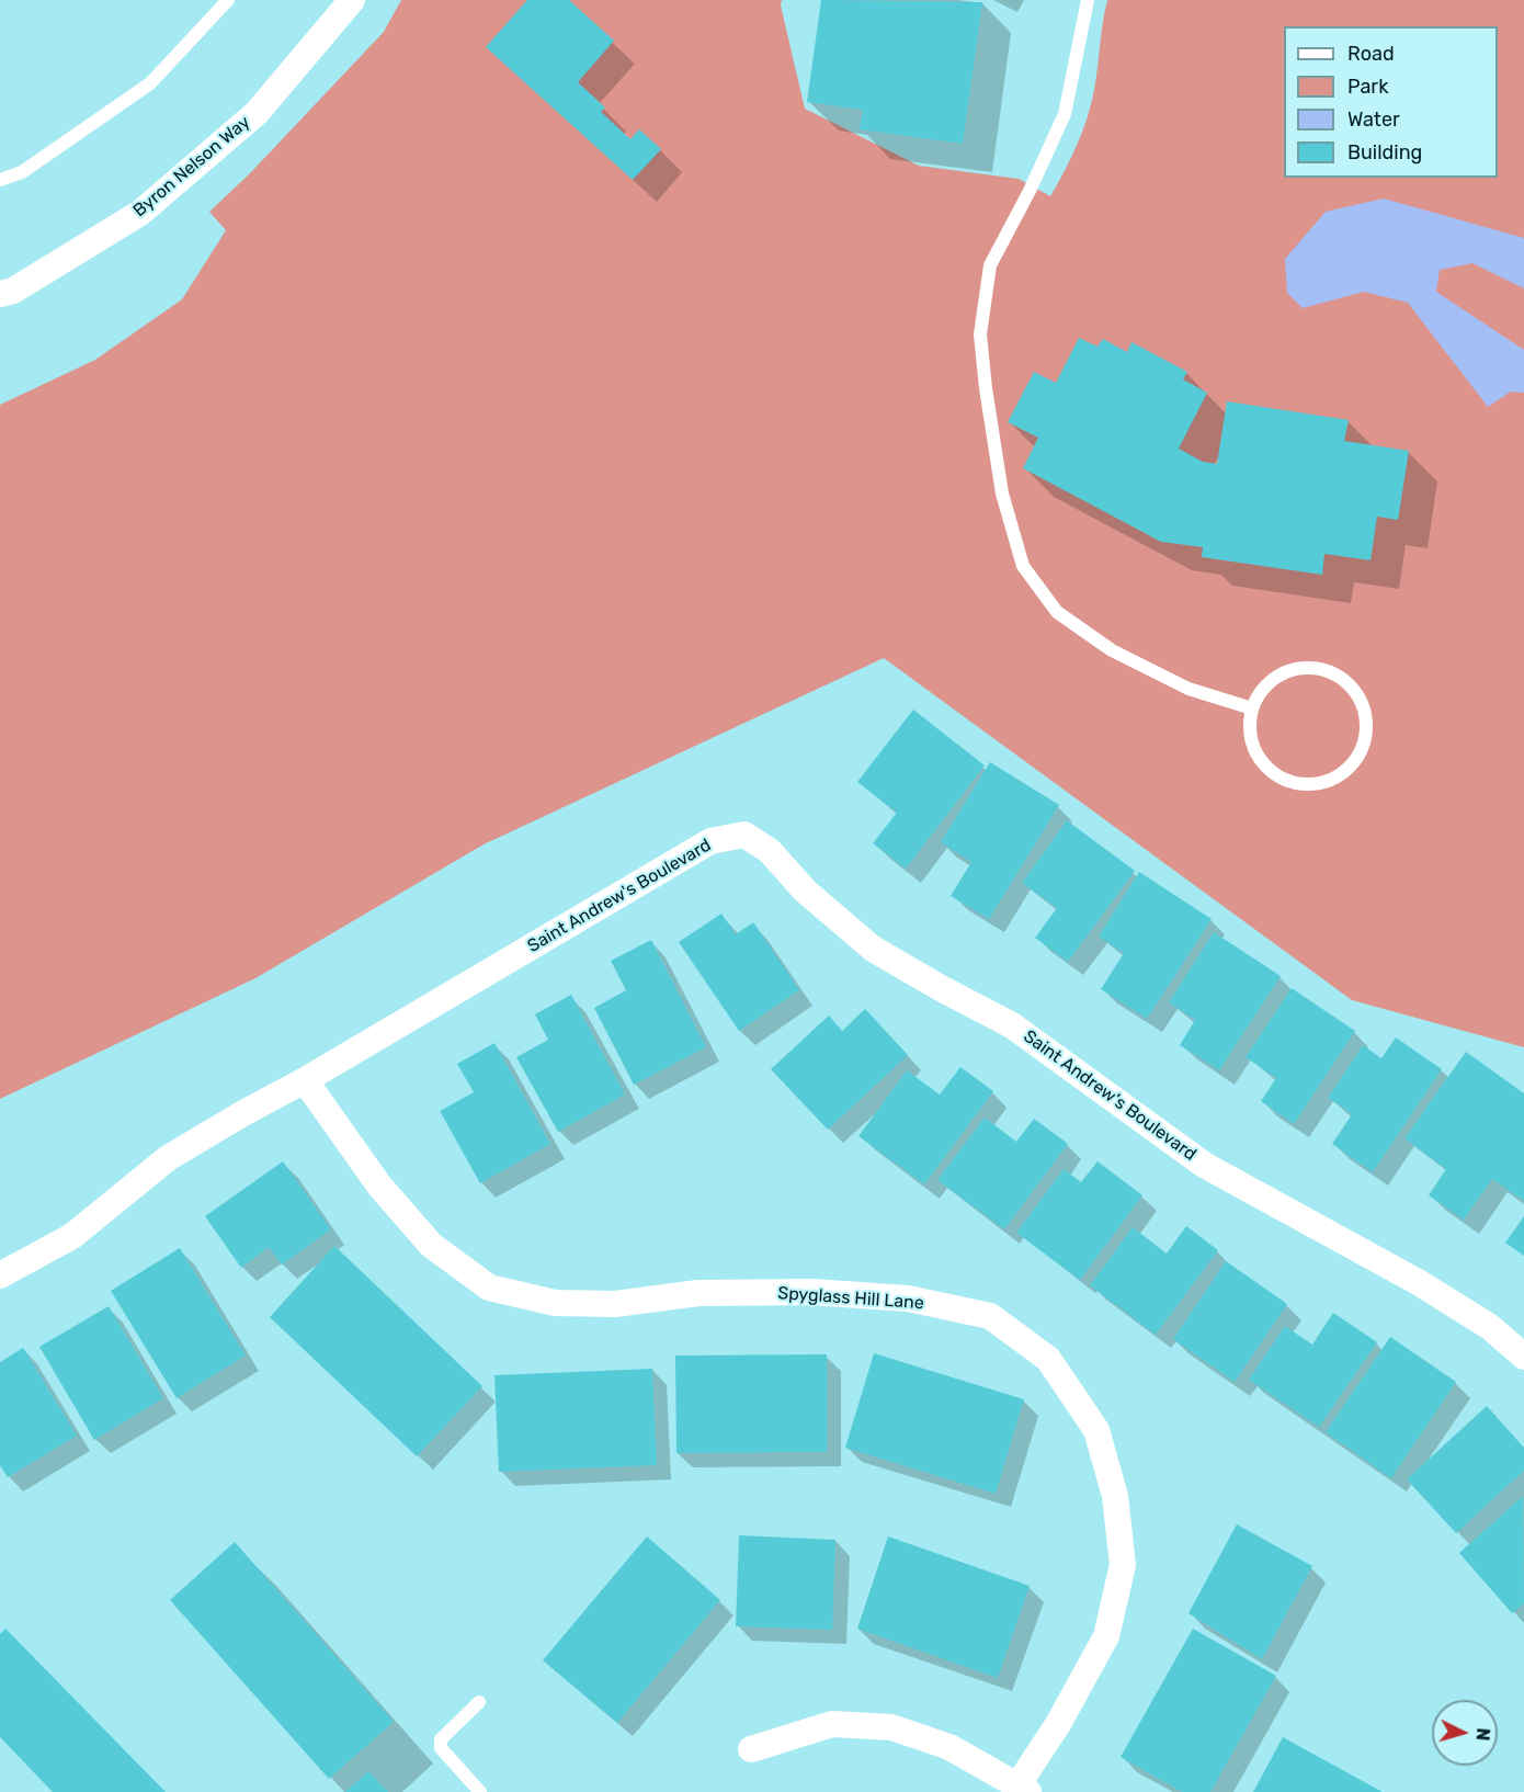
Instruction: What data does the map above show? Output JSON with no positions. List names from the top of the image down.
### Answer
{
  "streets": {
    "street": ["Byron Nelson Way", "Saint Andrew's Boulevard", "Spyglass Hill Lane"]
  },
  "crossings": [
    ["Saint Andrew's Boulevard", "Spyglass Hill Lane"]
  ],
  "legend": [
    "Road",
    "Park",
    "Water",
    "Building"
  ],
  "north": "right"
}
